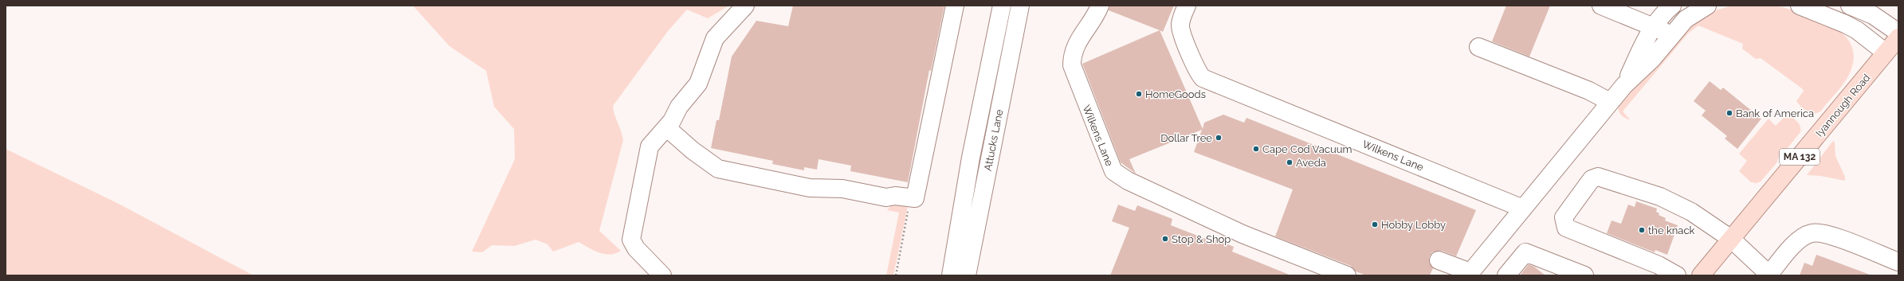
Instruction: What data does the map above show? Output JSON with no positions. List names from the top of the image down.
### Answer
{
  "streets": {
    "main road": ["Iyannough Road", "MA 132"],
    "street": ["Wilkens Lane", "Attucks Lane"]
  },
  "places": [
    "HomeGoods",
    "Bank of America",
    "Dollar Tree",
    "Cape Cod Vacuum",
    "Aveda",
    "Hobby Lobby",
    "the knack",
    "Stop & Shop"
  ]
}
